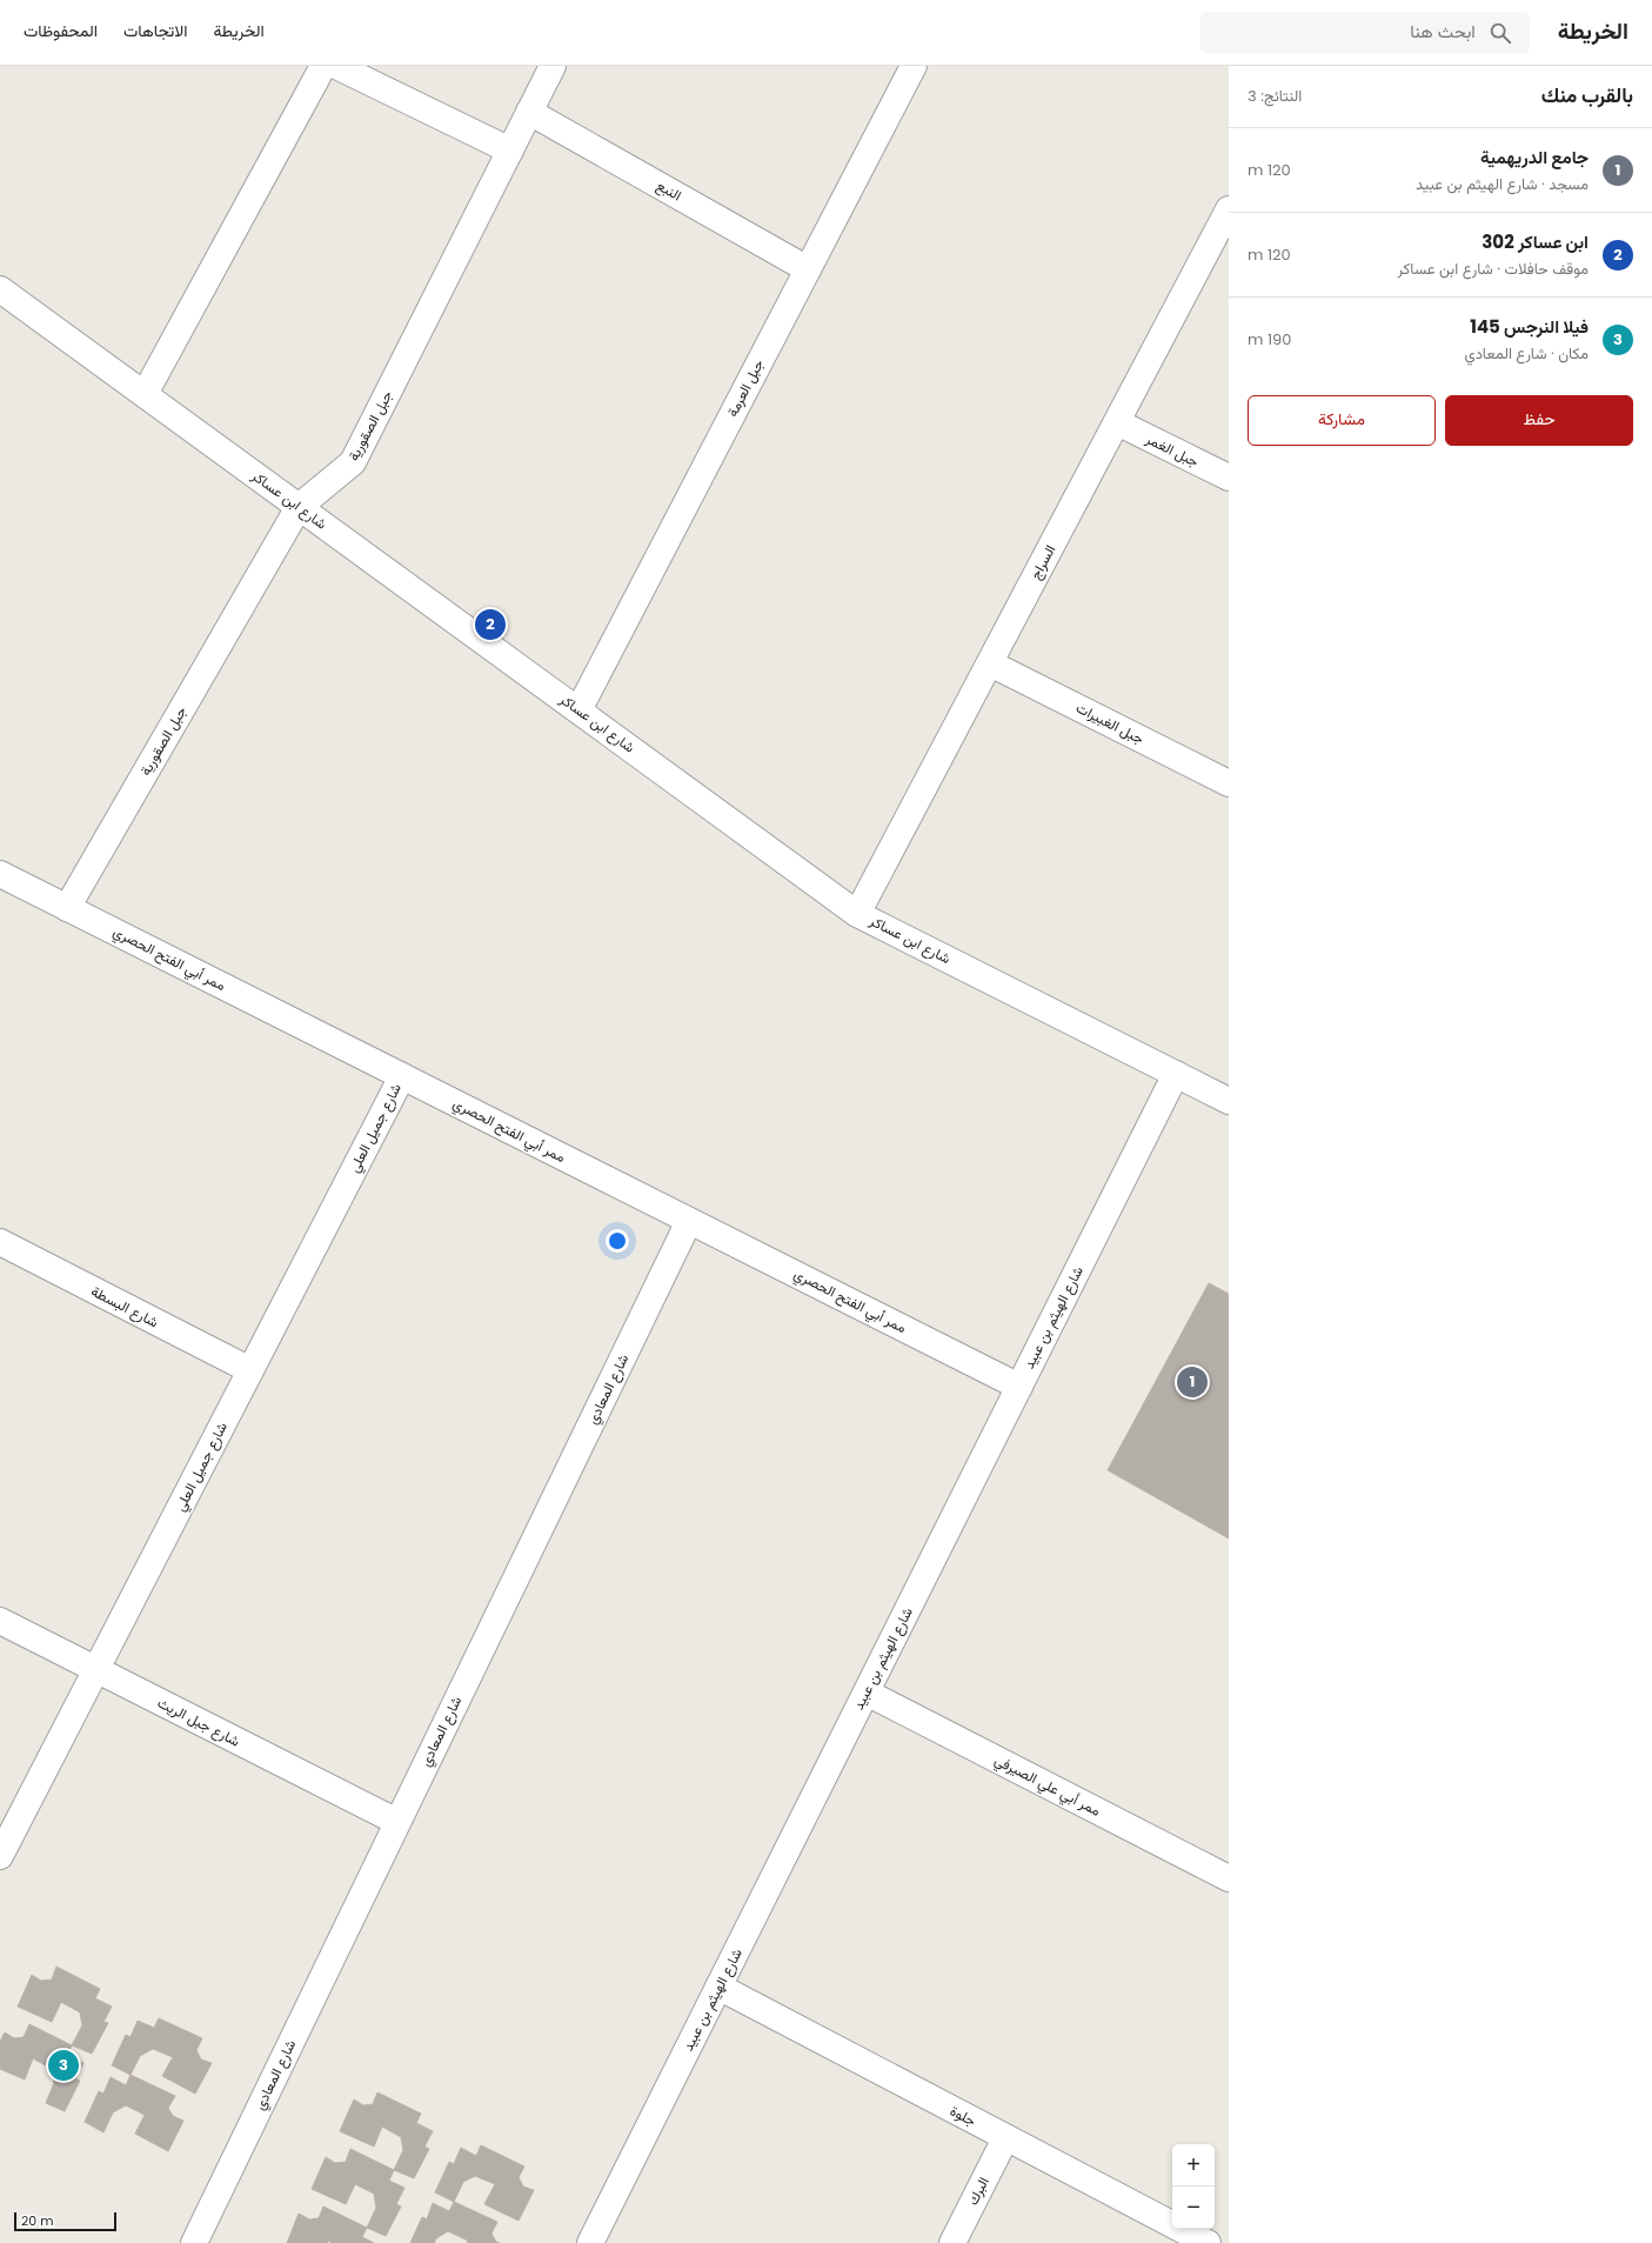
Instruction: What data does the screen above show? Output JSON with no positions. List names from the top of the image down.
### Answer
{
  "streets": {
    "street": [
      "النبع",
      "جبل العرمة",
      "جبل الصقورية",
      "جبل الغمر",
      "شارع ابن عساكر",
      "السراج",
      "جبل الغبيرات",
      "ممر أبي الفتح الحصري",
      "شارع جميل العلي",
      "شارع البسطة",
      "شارع الهيثم بن عبيد",
      "شارع المعادي",
      "شارع جبل الريث",
      "ممر أبي علي الصيرفي",
      "جلوة",
      "البرك"
    ]
  },
  "crossings": [
    ["النبع", "جبل العرمة"],
    ["النبع", "جبل الصقورية"],
    ["جبل العرمة", "شارع ابن عساكر"],
    ["جبل الصقورية", "شارع ابن عساكر"],
    ["جبل الصقورية", "ممر أبي الفتح الحصري"],
    ["جبل الغمر", "السراج"],
    ["شارع ابن عساكر", "السراج"],
    ["شارع ابن عساكر", "شارع الهيثم بن عبيد"],
    ["السراج", "جبل الغبيرات"],
    ["ممر أبي الفتح الحصري", "شارع جميل العلي"],
    ["ممر أبي الفتح الحصري", "شارع الهيثم بن عبيد"],
    ["ممر أبي الفتح الحصري", "شارع المعادي"],
    ["شارع جميل العلي", "شارع البسطة"],
    ["شارع جميل العلي", "شارع جبل الريث"],
    ["شارع الهيثم بن عبيد", "ممر أبي علي الصيرفي"],
    ["شارع الهيثم بن عبيد", "جلوة"],
    ["شارع المعادي", "شارع جبل الريث"],
    ["جلوة", "البرك"]
  ],
  "scale_bar": "20 m",
  "page": {
    "header": "الخريطة",
    "search": "ابحث هنا",
    "nav": ["الخريطة", "الاتجاهات", "المحفوظات"],
    "heading": ["بالقرب منك", "النتائج: 3"],
    "list": [
      {
        "mark": "1",
        "name": "جامع الدريهمية",
        "note": "مسجد · شارع الهيثم بن عبيد",
        "value": "120 m"
      },
      {
        "mark": "2",
        "name": "ابن عساكر 302",
        "note": "موقف حافلات · شارع ابن عساكر",
        "value": "120 m"
      },
      {
        "mark": "3",
        "name": "فيلا النرجس 145",
        "note": "مكان · شارع المعادي",
        "value": "190 m"
      }
    ],
    "buttons": ["حفظ", "مشاركة"],
    "pins": ["2", "1", "3"],
    "map_buttons": ["+", "−"],
    "scale": "20 m"
  }
}
